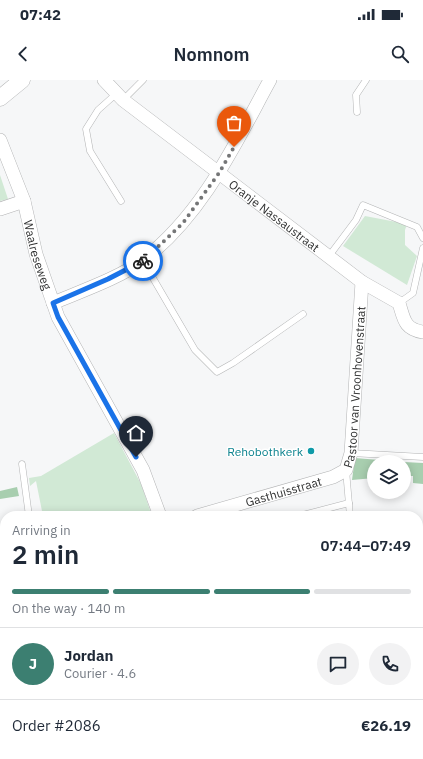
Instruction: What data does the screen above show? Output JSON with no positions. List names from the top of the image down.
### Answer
{
  "streets": {
    "street": [
      "Oranje Nassaustraat",
      "Waalreseweg",
      "Pastoor van Vroonhovenstraat",
      "Gasthuisstraat"
    ]
  },
  "crossings": [
    ["Oranje Nassaustraat", "Pastoor van Vroonhovenstraat"],
    ["Pastoor van Vroonhovenstraat", "Gasthuisstraat"]
  ],
  "places": ["Rehobothkerk"],
  "page": {
    "status": "07:42",
    "header": "Nomnom",
    "heading": ["2 min", "Arriving in", "07:44–07:49"],
    "panel": [
      "Jordan",
      "Courier · 4.6",
      "Order #2086",
      "€26.19"
    ],
    "bar": "On the way · 140 m",
    "round": "J"
  }
}
